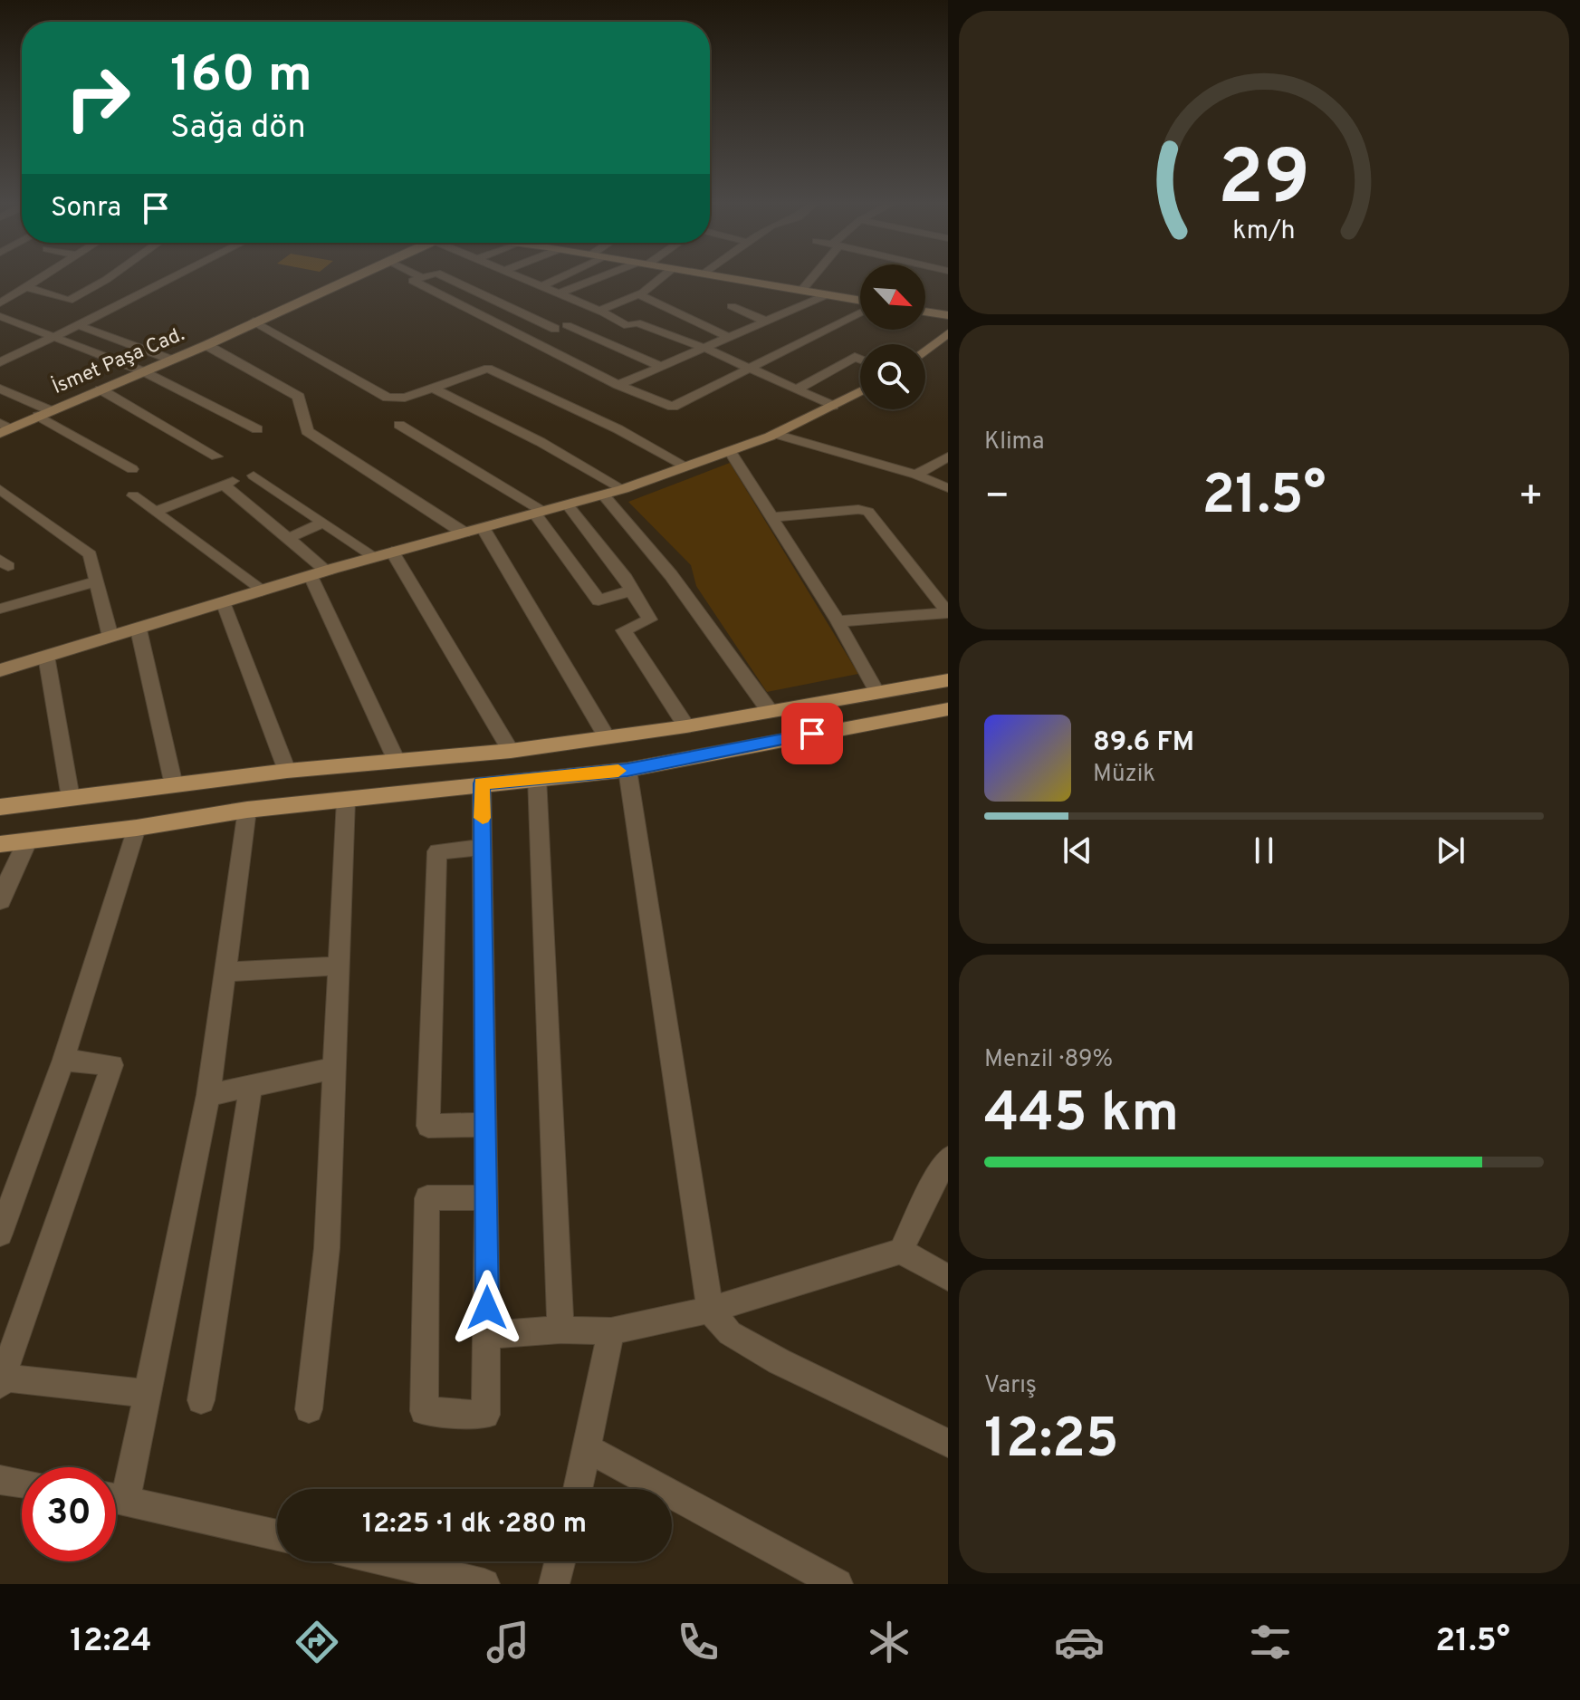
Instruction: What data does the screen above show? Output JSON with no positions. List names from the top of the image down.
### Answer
{
  "streets": {
    "main road": ["İsmet Paşa Cad."]
  },
  "north": "bottom right",
  "page": {
    "turn": ["160 m", "Sağa dön"],
    "then": "Sonra",
    "tile": [
      "Klima",
      ["Menzil · 89%", "445 km"],
      ["Varış", "12:25"]
    ],
    "heat": ["−", "21.5°", "+"],
    "song": ["89.6 FM", "Müzik"],
    "limit": "30",
    "trip": "12:25 · 1 dk · 280 m",
    "tabs": ["12:24", "21.5°"],
    "gauge": ["29", "km/h"]
  }
}
